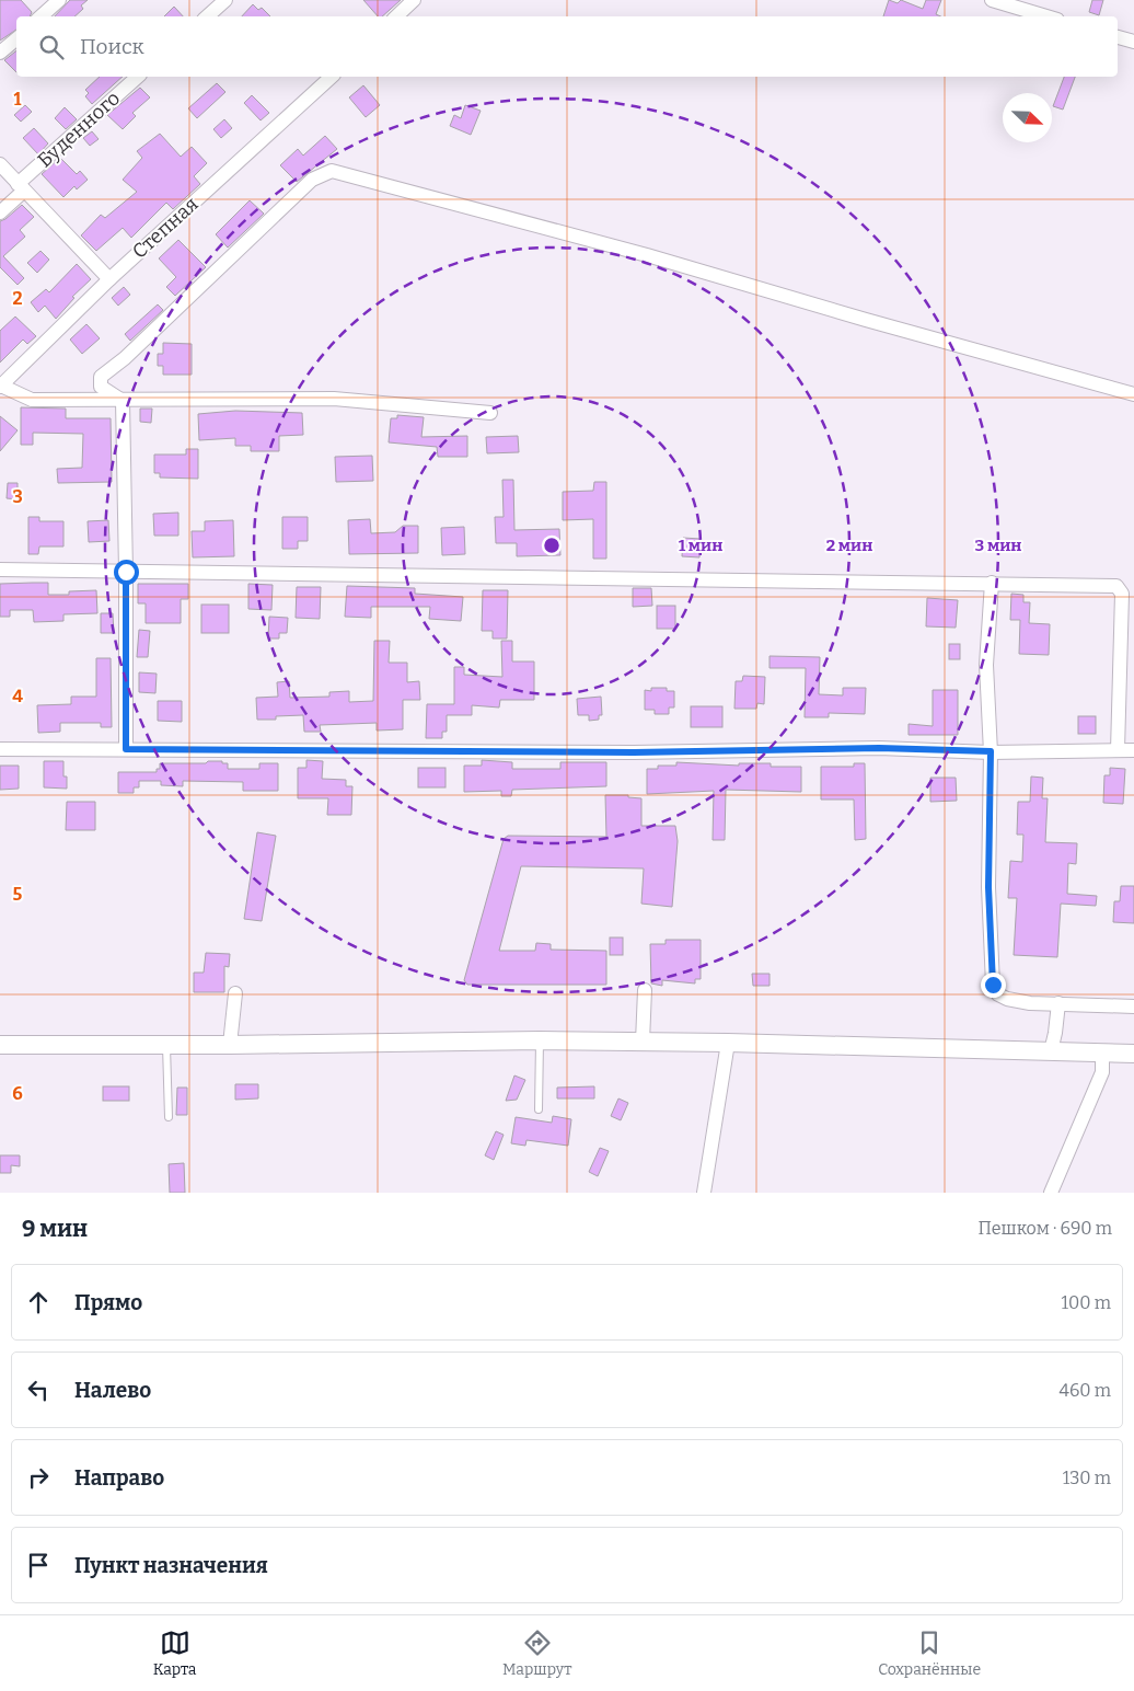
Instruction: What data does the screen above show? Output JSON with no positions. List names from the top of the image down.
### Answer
{
  "streets": {
    "street": ["Буденного", "Степная"]
  },
  "north": "bottom right",
  "page": {
    "search": "Поиск",
    "heading": ["9 мин", "Пешком · 690 m"],
    "list": [
      ["Прямо", "100 m"],
      ["Налево", "460 m"],
      ["Направо", "130 m"],
      "Пункт назначения"
    ],
    "nav": ["Карта", "Маршрут", "Сохранённые"]
  },
  "grid": {
    "rows": [
      "1",
      "2",
      "3",
      "4",
      "5",
      "6"
    ]
  },
  "rings": ["1 мин", "2 мин", "3 мин"]
}
